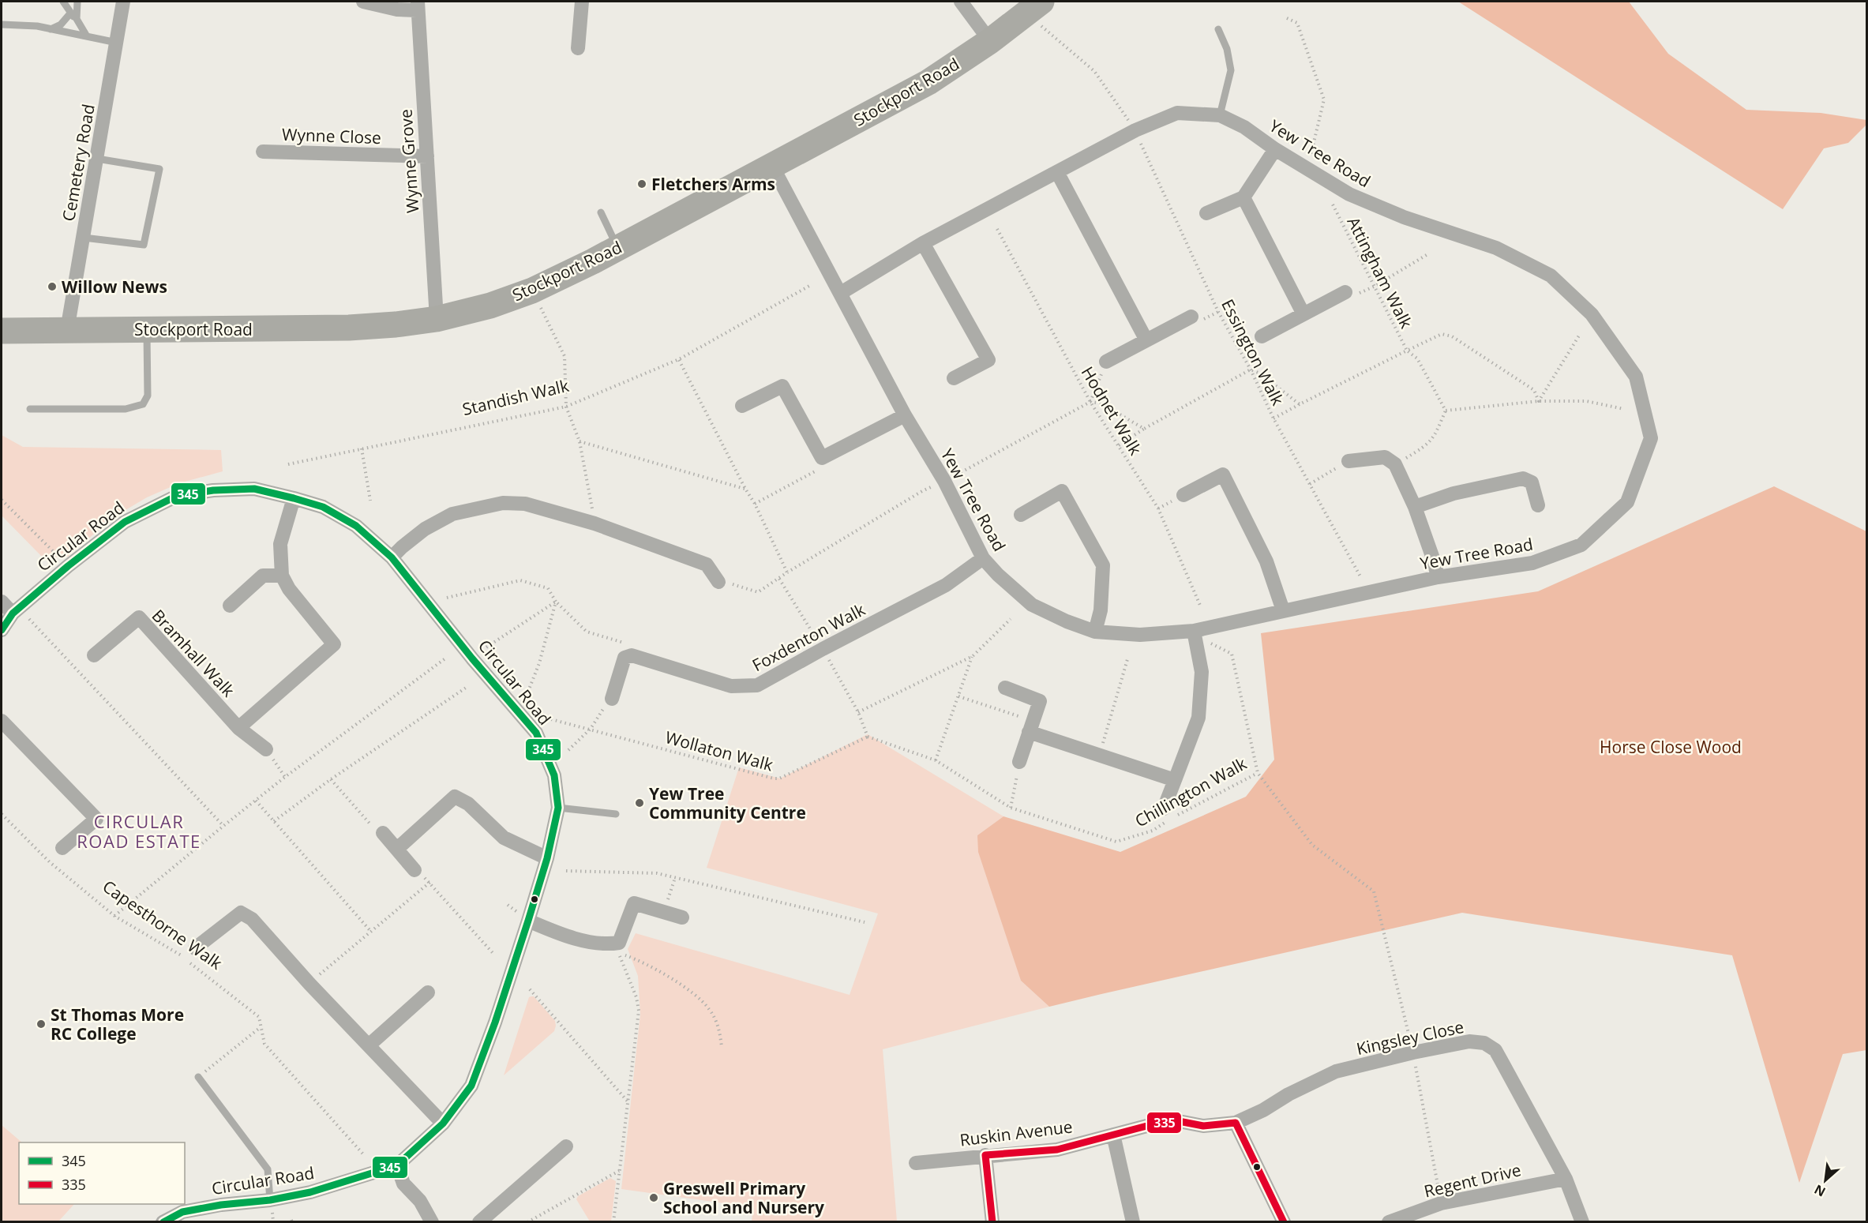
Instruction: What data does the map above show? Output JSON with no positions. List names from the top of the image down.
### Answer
{
  "streets": {
    "highway": ["Stockport Road"],
    "street": [
      "Wynne Close",
      "Yew Tree Road",
      "Wynne Grove",
      "Cemetery Road",
      "Circular Road",
      "Foxdenton Walk",
      "Bramhall Walk",
      "Capesthorne Walk",
      "Kingsley Close",
      "Ruskin Avenue",
      "Regent Drive"
    ],
    "path": [
      "Attingham Walk",
      "Essington Walk",
      "Standish Walk",
      "Hodnet Walk",
      "Wollaton Walk",
      "Chillington Walk"
    ]
  },
  "crossings": [
    ["Stockport Road", "Yew Tree Road"],
    ["Stockport Road", "Wynne Grove"],
    ["Stockport Road", "Cemetery Road"],
    ["Stockport Road", "Essington Walk"],
    ["Wynne Close", "Wynne Grove"],
    ["Yew Tree Road", "Essington Walk"],
    ["Yew Tree Road", "Foxdenton Walk"],
    ["Circular Road", "Capesthorne Walk"],
    ["Wollaton Walk", "Chillington Walk"],
    ["Kingsley Close", "Ruskin Avenue"],
    ["Kingsley Close", "Regent Drive"]
  ],
  "districts": ["CIRCULAR ROAD ESTATE"],
  "parks": ["Horse Close Wood"],
  "places": [
    "Fletchers Arms",
    "Willow News",
    "Yew Tree Community Centre",
    "St Thomas More RC College",
    "Greswell Primary School and Nursery"
  ],
  "lines": ["transit line 345", "transit line 335"],
  "legend": ["345", "335"],
  "north": "bottom left"
}
